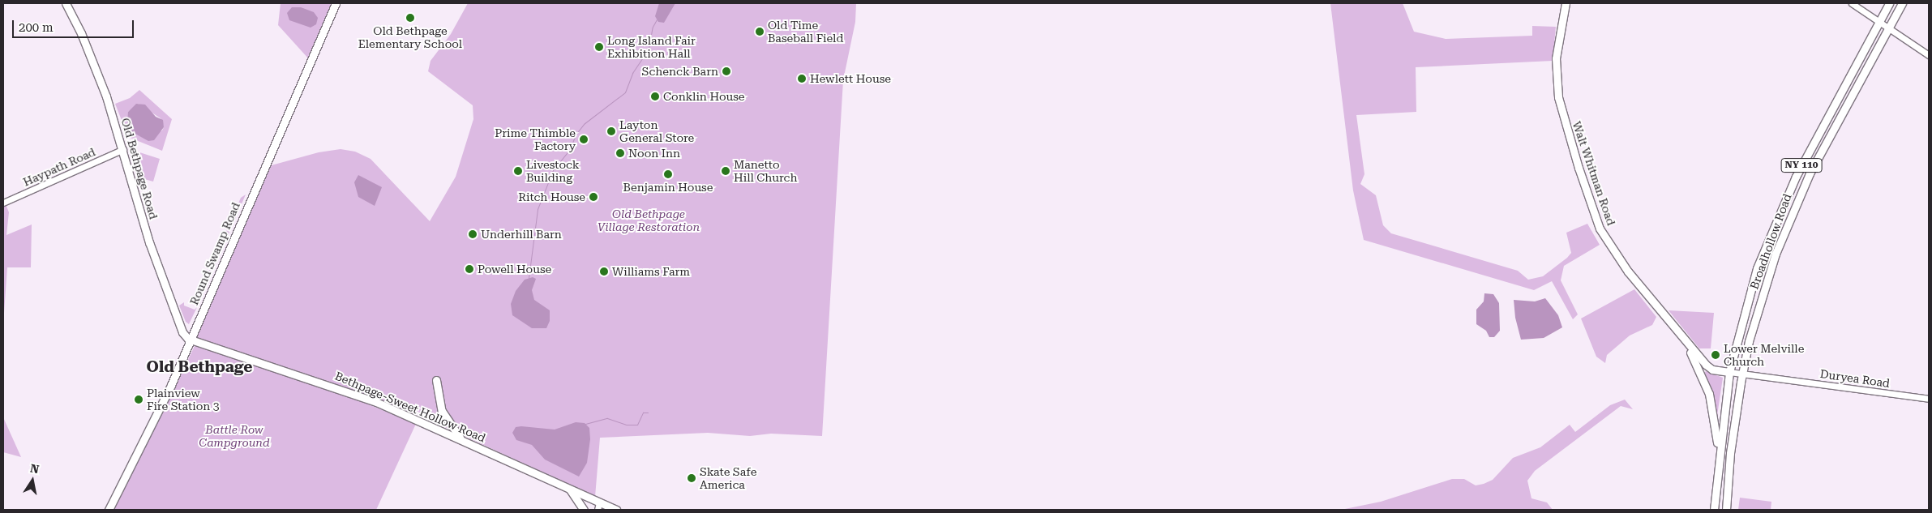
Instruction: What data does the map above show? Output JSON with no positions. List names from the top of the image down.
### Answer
{
  "streets": {
    "main road": [
      "NY 110",
      "Old Bethpage Road",
      "Walt Whitman Road",
      "Broadhollow Road",
      "Round Swamp Road",
      "Bethpage-Sweet Hollow Road"
    ],
    "street": ["Haypath Road", "Duryea Road"]
  },
  "crossings": [
    ["Haypath Road", "Old Bethpage Road"],
    ["Old Bethpage Road", "Round Swamp Road"],
    ["Old Bethpage Road", "Bethpage-Sweet Hollow Road"],
    ["Walt Whitman Road", "Broadhollow Road"],
    ["Walt Whitman Road", "Duryea Road"],
    ["Broadhollow Road", "Duryea Road"],
    ["Round Swamp Road", "Bethpage-Sweet Hollow Road"]
  ],
  "districts": ["Old Bethpage"],
  "parks": ["Old Bethpage Village Restoration", "Battle Row Campground"],
  "places": [
    "Old Bethpage Elementary School",
    "Old Time Baseball Field",
    "Long Island Fair Exhibition Hall",
    "Schenck Barn",
    "Hewlett House",
    "Conklin House",
    "Layton General Store",
    "Prime Thimble Factory",
    "Noon Inn",
    "Livestock Building",
    "Manetto Hill Church",
    "Benjamin House",
    "Ritch House",
    "Underhill Barn",
    "Powell House",
    "Williams Farm",
    "Lower Melville Church",
    "Plainview Fire Station 3",
    "Skate Safe America"
  ],
  "scale_bar": "200 m",
  "north": "top"
}
